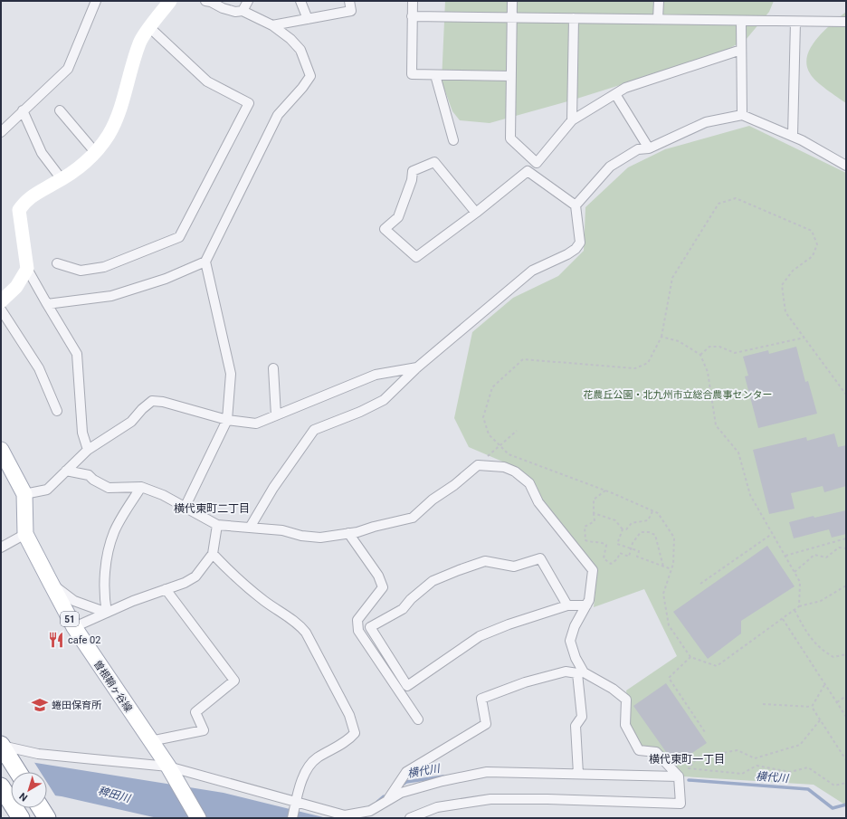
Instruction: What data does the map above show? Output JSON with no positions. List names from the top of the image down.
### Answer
{
  "streets": {
    "main road": ["51", "曽根鞘ヶ谷線"]
  },
  "districts": ["横代東町二丁目", "横代東町一丁目"],
  "water": ["横代川", "稗田川"],
  "parks": ["花農丘公園・北九州市立総合農事センター"],
  "places": {
    "restaurant": ["cafe 02"],
    "school or university": ["蜷田保育所"]
  },
  "north": "bottom left"
}
